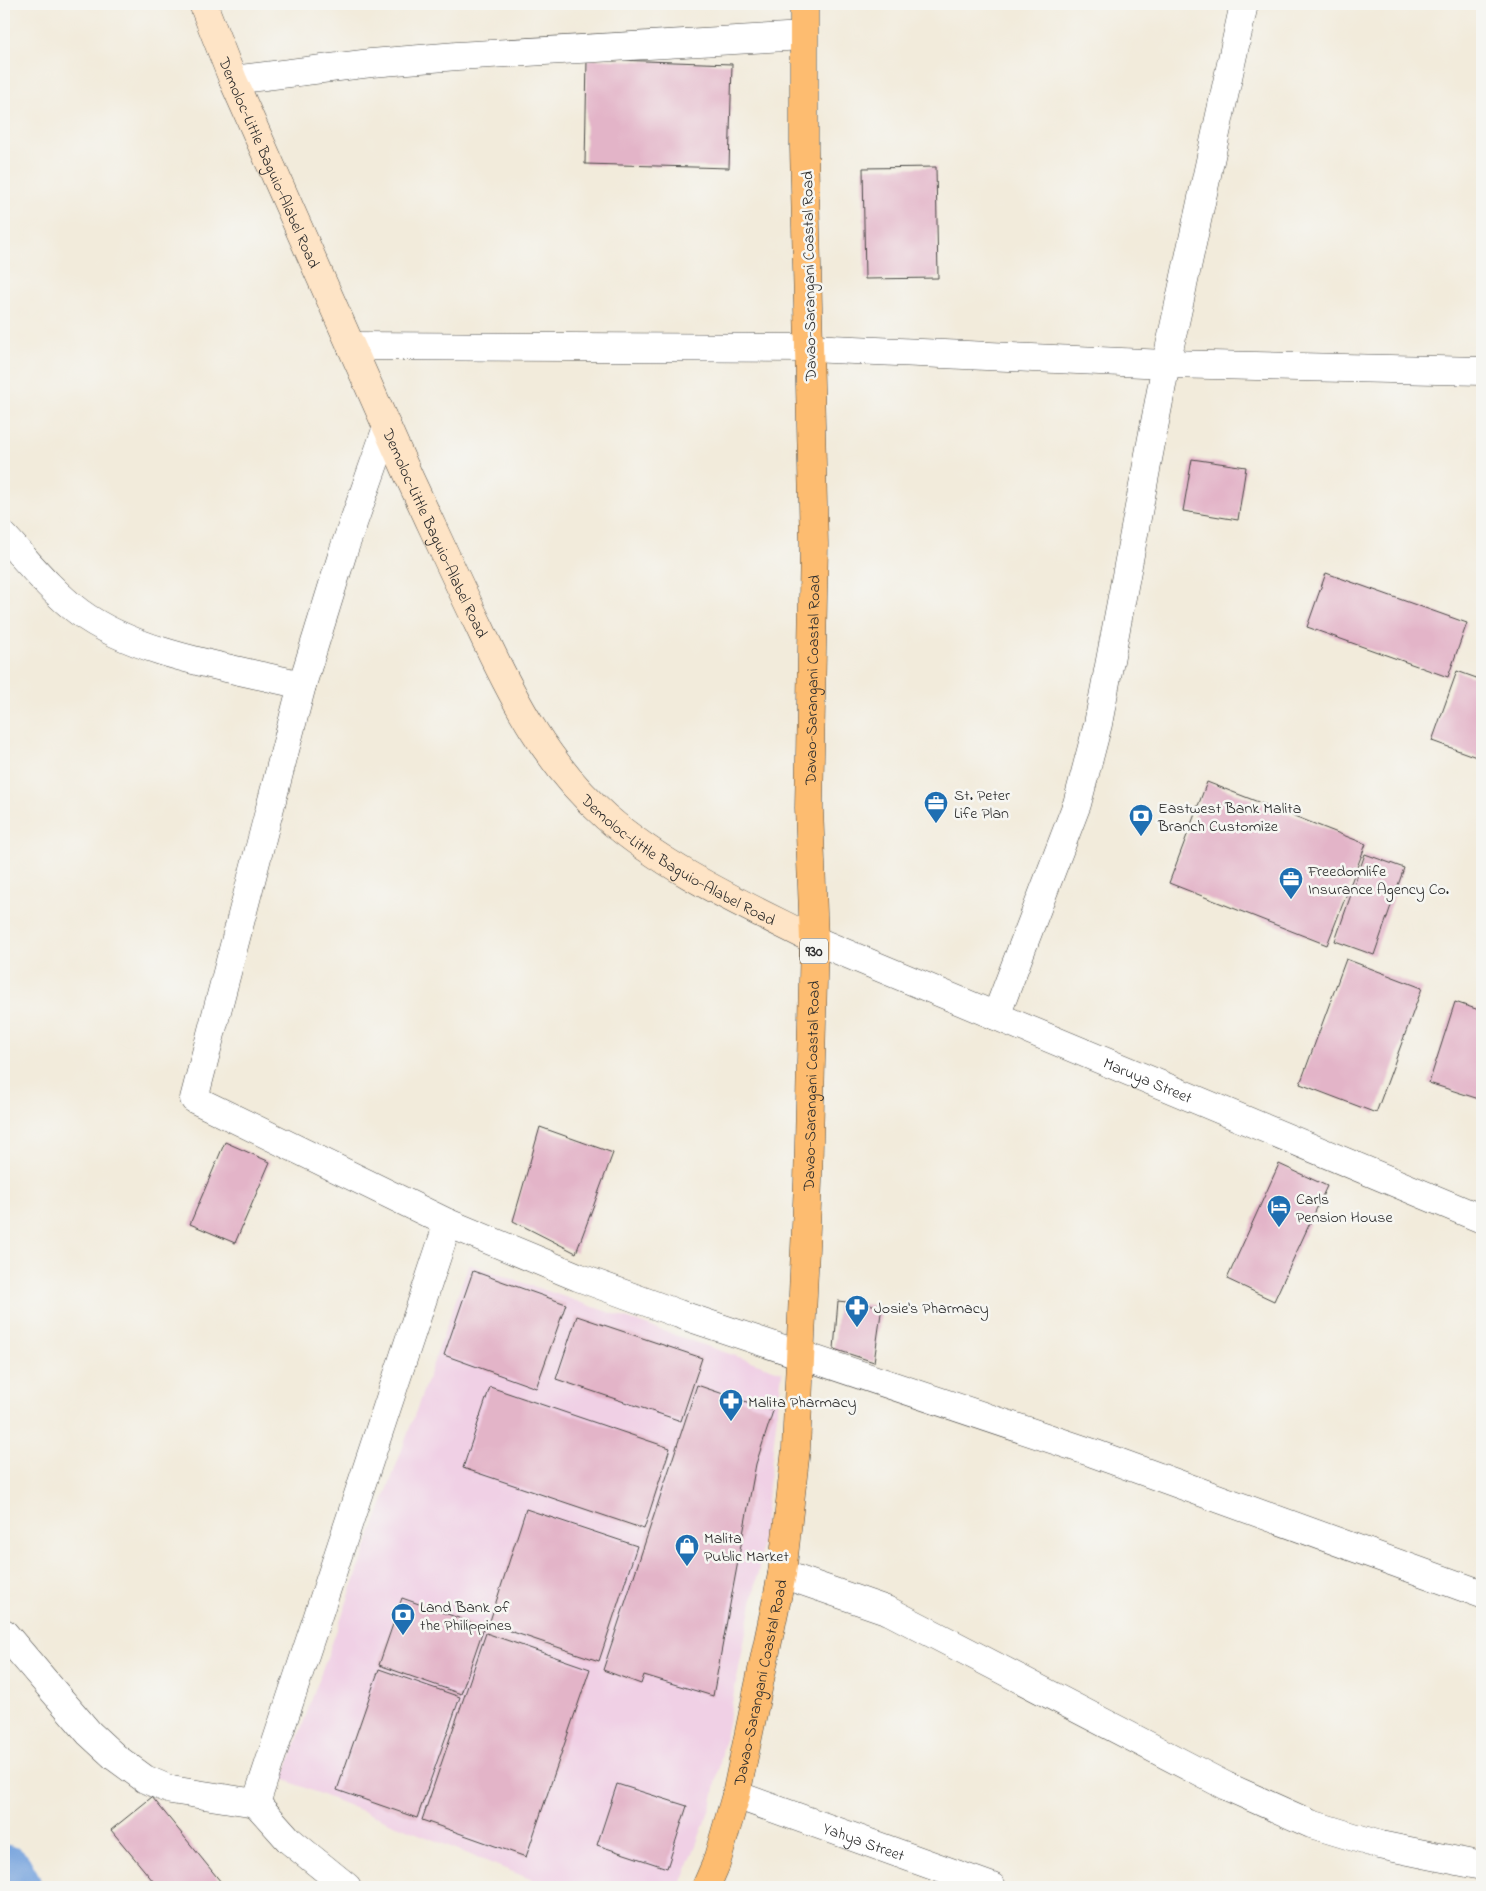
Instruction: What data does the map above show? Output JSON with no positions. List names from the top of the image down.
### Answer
{
  "streets": {
    "main road": ["Demoloc-Little Baguio-Alabel Road", "Davao-Sarangani Coastal Road", "930"],
    "street": ["Maruya Street", "Yahya Street"]
  },
  "crossings": [
    ["Demoloc-Little Baguio-Alabel Road", "Davao-Sarangani Coastal Road"],
    ["Demoloc-Little Baguio-Alabel Road", "Maruya Street"],
    ["Davao-Sarangani Coastal Road", "Maruya Street"],
    ["Davao-Sarangani Coastal Road", "Yahya Street"]
  ],
  "places": {
    "office": ["St. Peter Life Plan", "Freedomlife Insurance Agency Co."],
    "bank": ["Eastwest Bank Malita Branch Customize", "Land Bank of the Philippines"],
    "hotel": ["Carls Pension House"],
    "pharmacy": ["Josie's Pharmacy", "Malita Pharmacy"],
    "shop": ["Malita Public Market"]
  }
}
